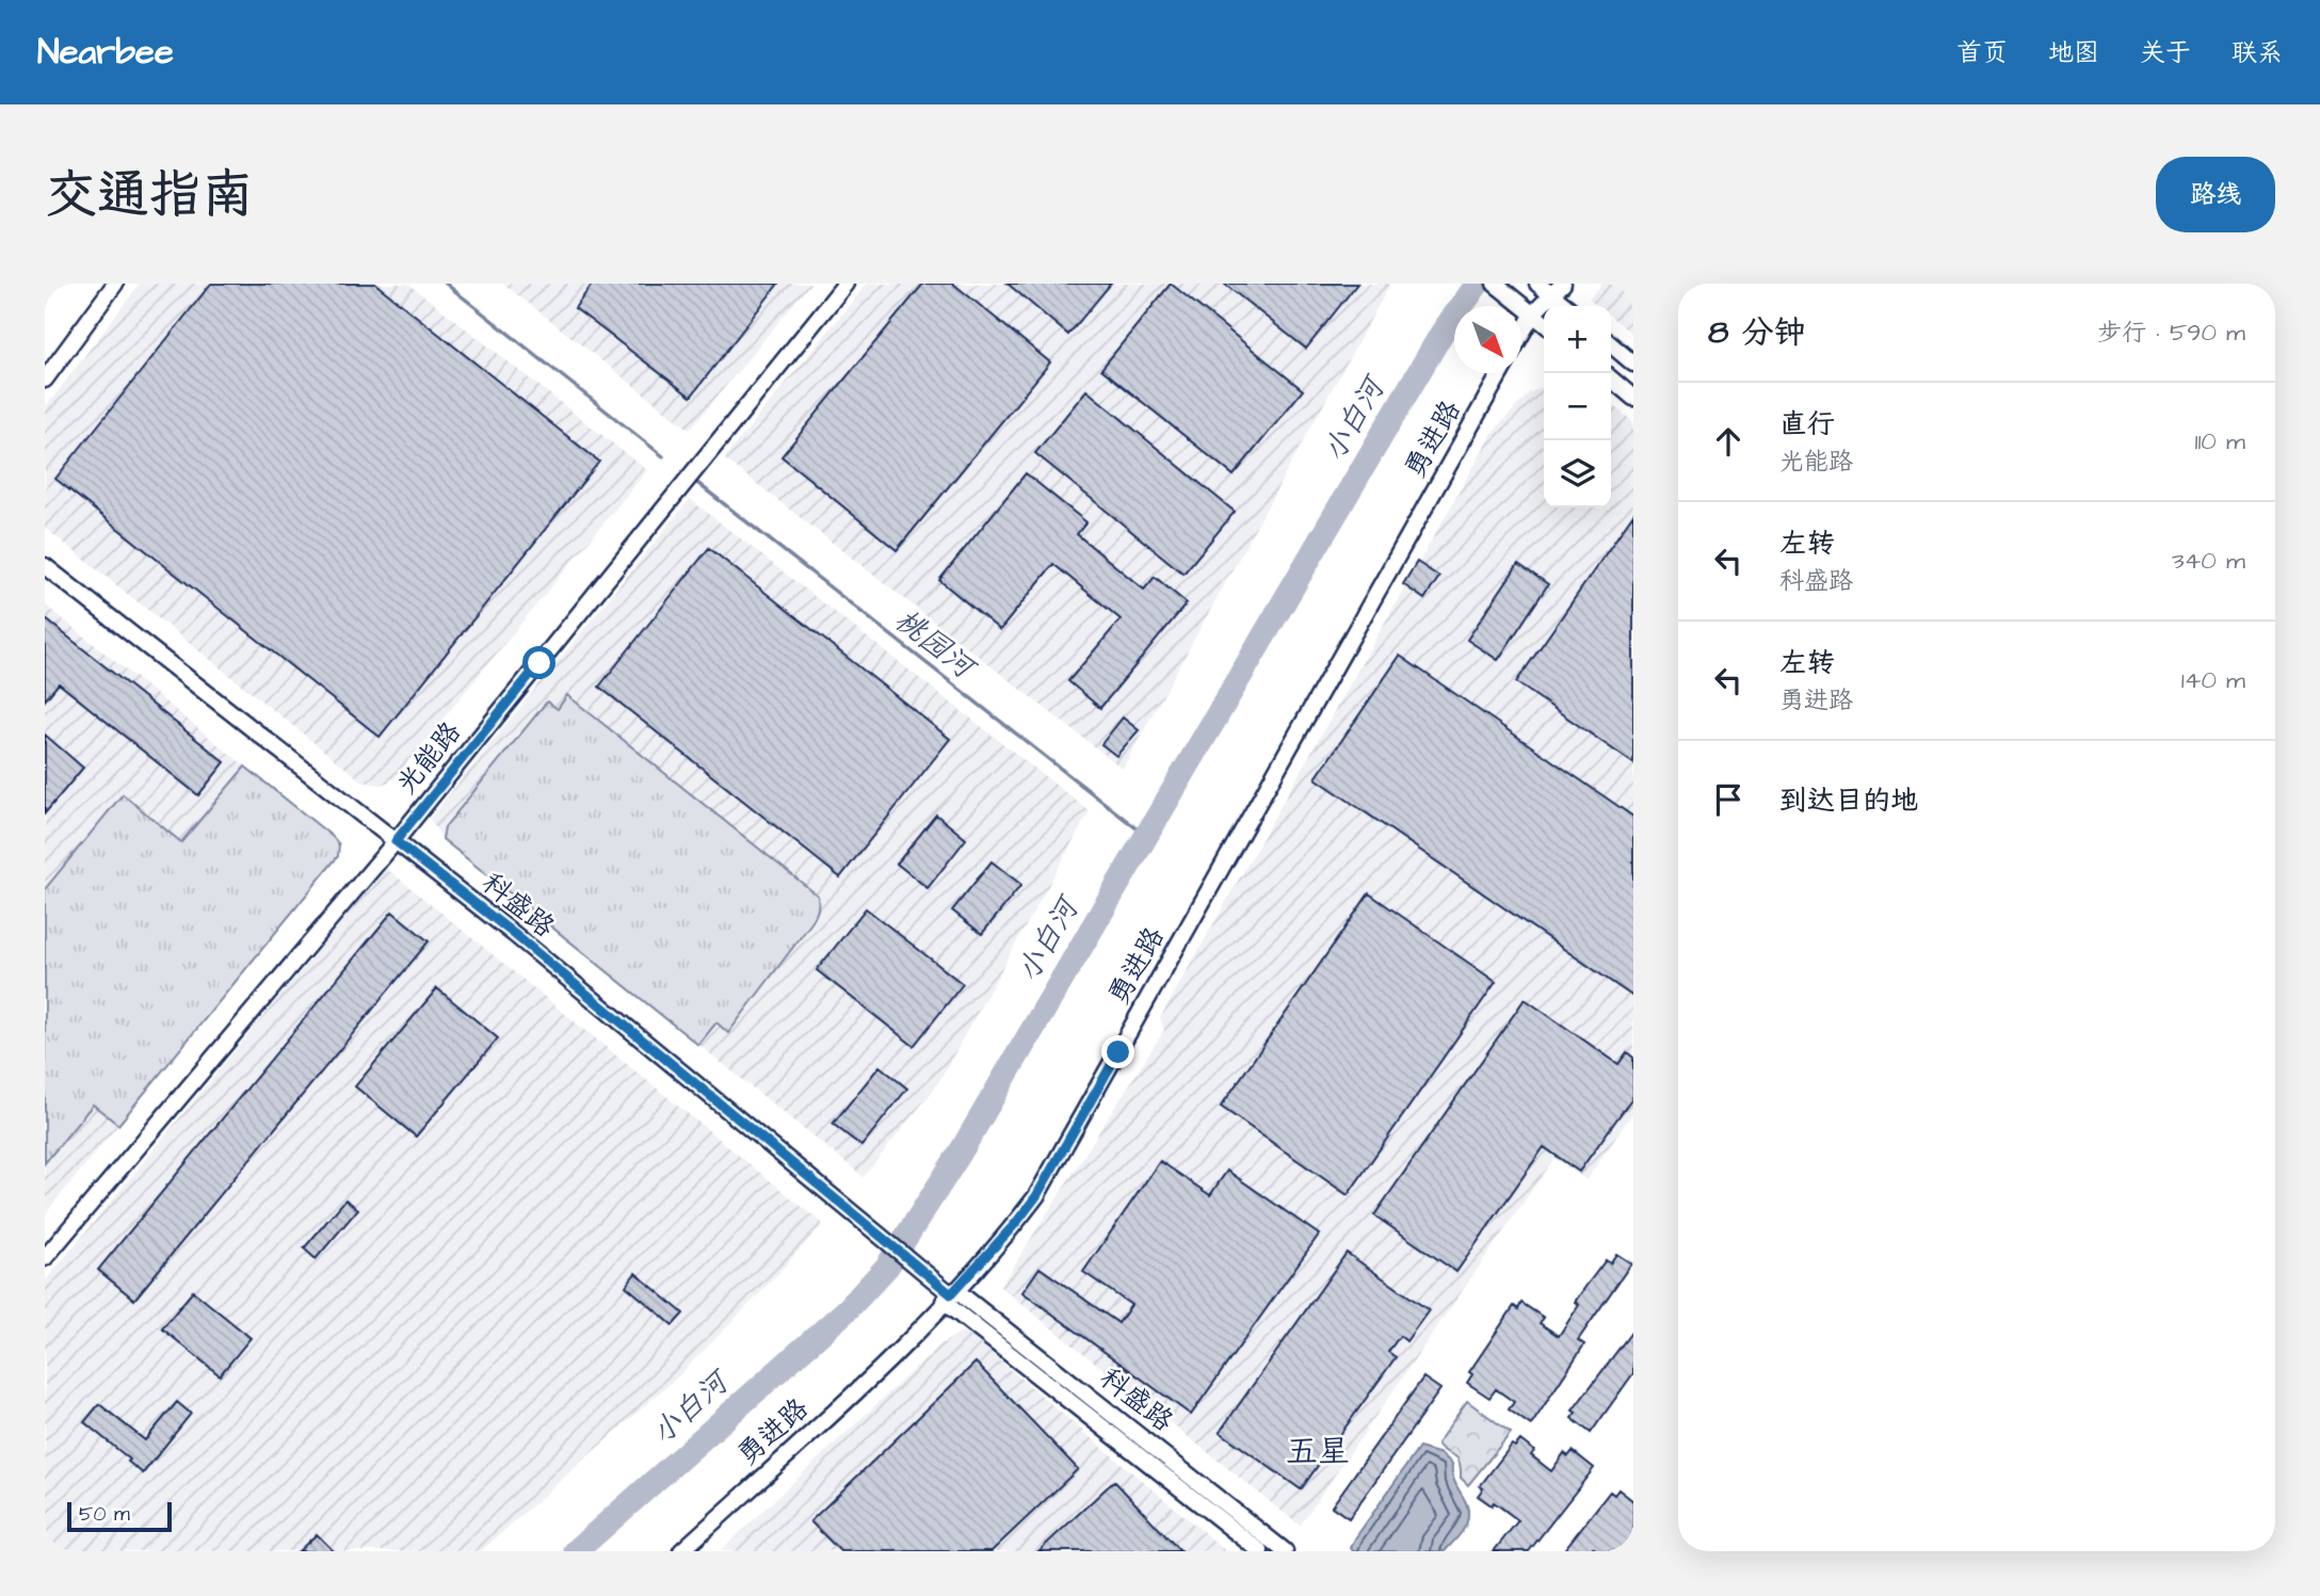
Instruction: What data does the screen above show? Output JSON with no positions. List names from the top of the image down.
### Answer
{
  "streets": {
    "street": ["勇进路", "光能路", "科盛路"]
  },
  "crossings": [
    ["勇进路", "科盛路"],
    ["光能路", "科盛路"]
  ],
  "districts": ["五星"],
  "water": ["小白河", "桃园河"],
  "scale_bar": "50 m",
  "north": "bottom right",
  "page": {
    "header": "Nearbee",
    "nav": [
      "首页",
      "地图",
      "关于",
      "联系"
    ],
    "title": "交通指南",
    "buttons": "路线",
    "heading": ["8 分钟", "步行 · 590 m"],
    "map_buttons": ["+", "−"],
    "list": [
      ["直行", "光能路", "110 m"],
      ["左转", "科盛路", "340 m"],
      ["左转", "勇进路", "140 m"],
      "到达目的地"
    ],
    "scale": "50 m"
  }
}
